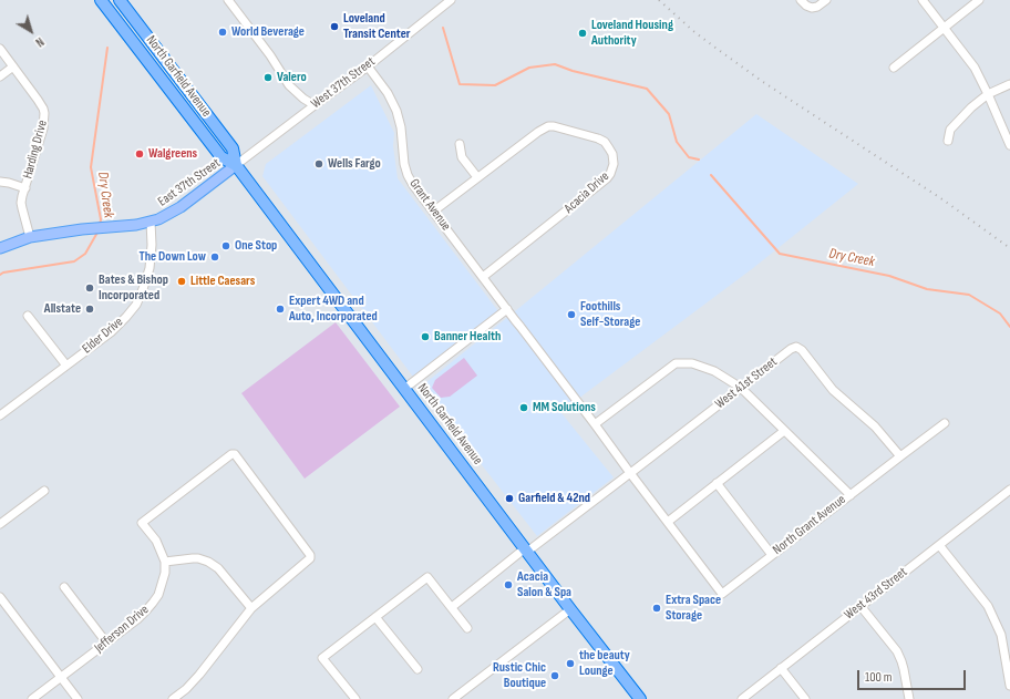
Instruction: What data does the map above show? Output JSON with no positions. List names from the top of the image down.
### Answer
{
  "streets": {
    "highway": ["North Garfield Avenue"],
    "main road": ["East 37th Street"],
    "street": [
      "West 37th Street",
      "Harding Drive",
      "Acacia Drive",
      "Grant Avenue",
      "Elder Drive",
      "West 41st Street",
      "North Grant Avenue",
      "West 43rd Street",
      "Jefferson Drive"
    ]
  },
  "crossings": [
    ["North Garfield Avenue", "West 37th Street"],
    ["North Garfield Avenue", "East 37th Street"],
    ["North Garfield Avenue", "West 41st Street"],
    ["West 37th Street", "East 37th Street"],
    ["West 37th Street", "Grant Avenue"],
    ["Harding Drive", "East 37th Street"],
    ["East 37th Street", "Elder Drive"],
    ["Acacia Drive", "Grant Avenue"],
    ["Grant Avenue", "North Grant Avenue"],
    ["West 41st Street", "North Grant Avenue"]
  ],
  "water": ["Dry Creek"],
  "places": [
    "Loveland Transit Center",
    "World Beverage",
    "Loveland Housing Authority",
    "Valero",
    "Walgreens",
    "Wells Fargo",
    "One Stop",
    "The Down Low",
    "Little Caesars",
    "Bates & Bishop Incorporated",
    "Allstate",
    "Expert 4WD and Auto, Incorporated",
    "Foothills Self-Storage",
    "Banner Health",
    "MM Solutions",
    "Garfield & 42nd",
    "Acacia Salon & Spa",
    "Extra Space Storage",
    "the beauty Lounge",
    "Rustic Chic Boutique"
  ],
  "scale_bar": "100 m",
  "north": "bottom right"
}
